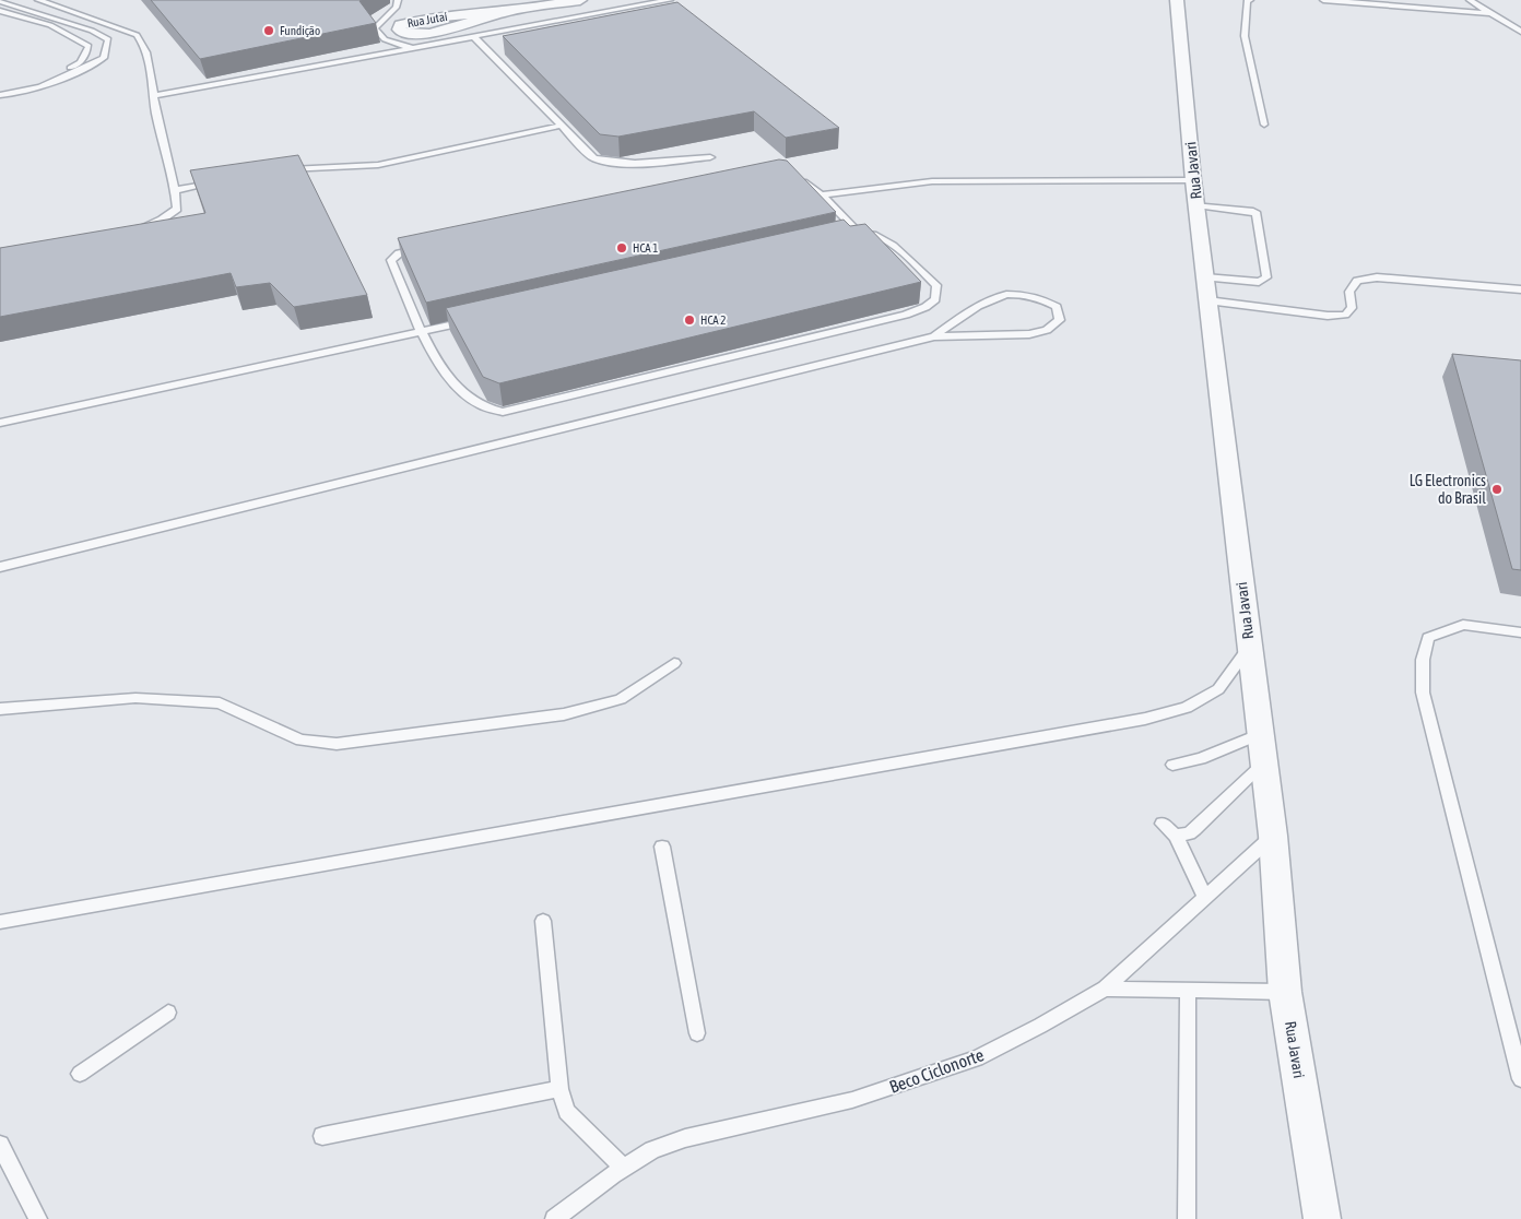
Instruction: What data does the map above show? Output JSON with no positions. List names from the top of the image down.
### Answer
{
  "streets": {
    "street": ["Rua Jutaí", "Rua Javari"],
    "lane": ["Beco Ciclonorte"]
  },
  "crossings": [
    ["Rua Javari", "Beco Ciclonorte"]
  ],
  "places": [
    "Fundição",
    "HCA 1",
    "HCA 2",
    "LG Electronics do Brasil"
  ]
}
